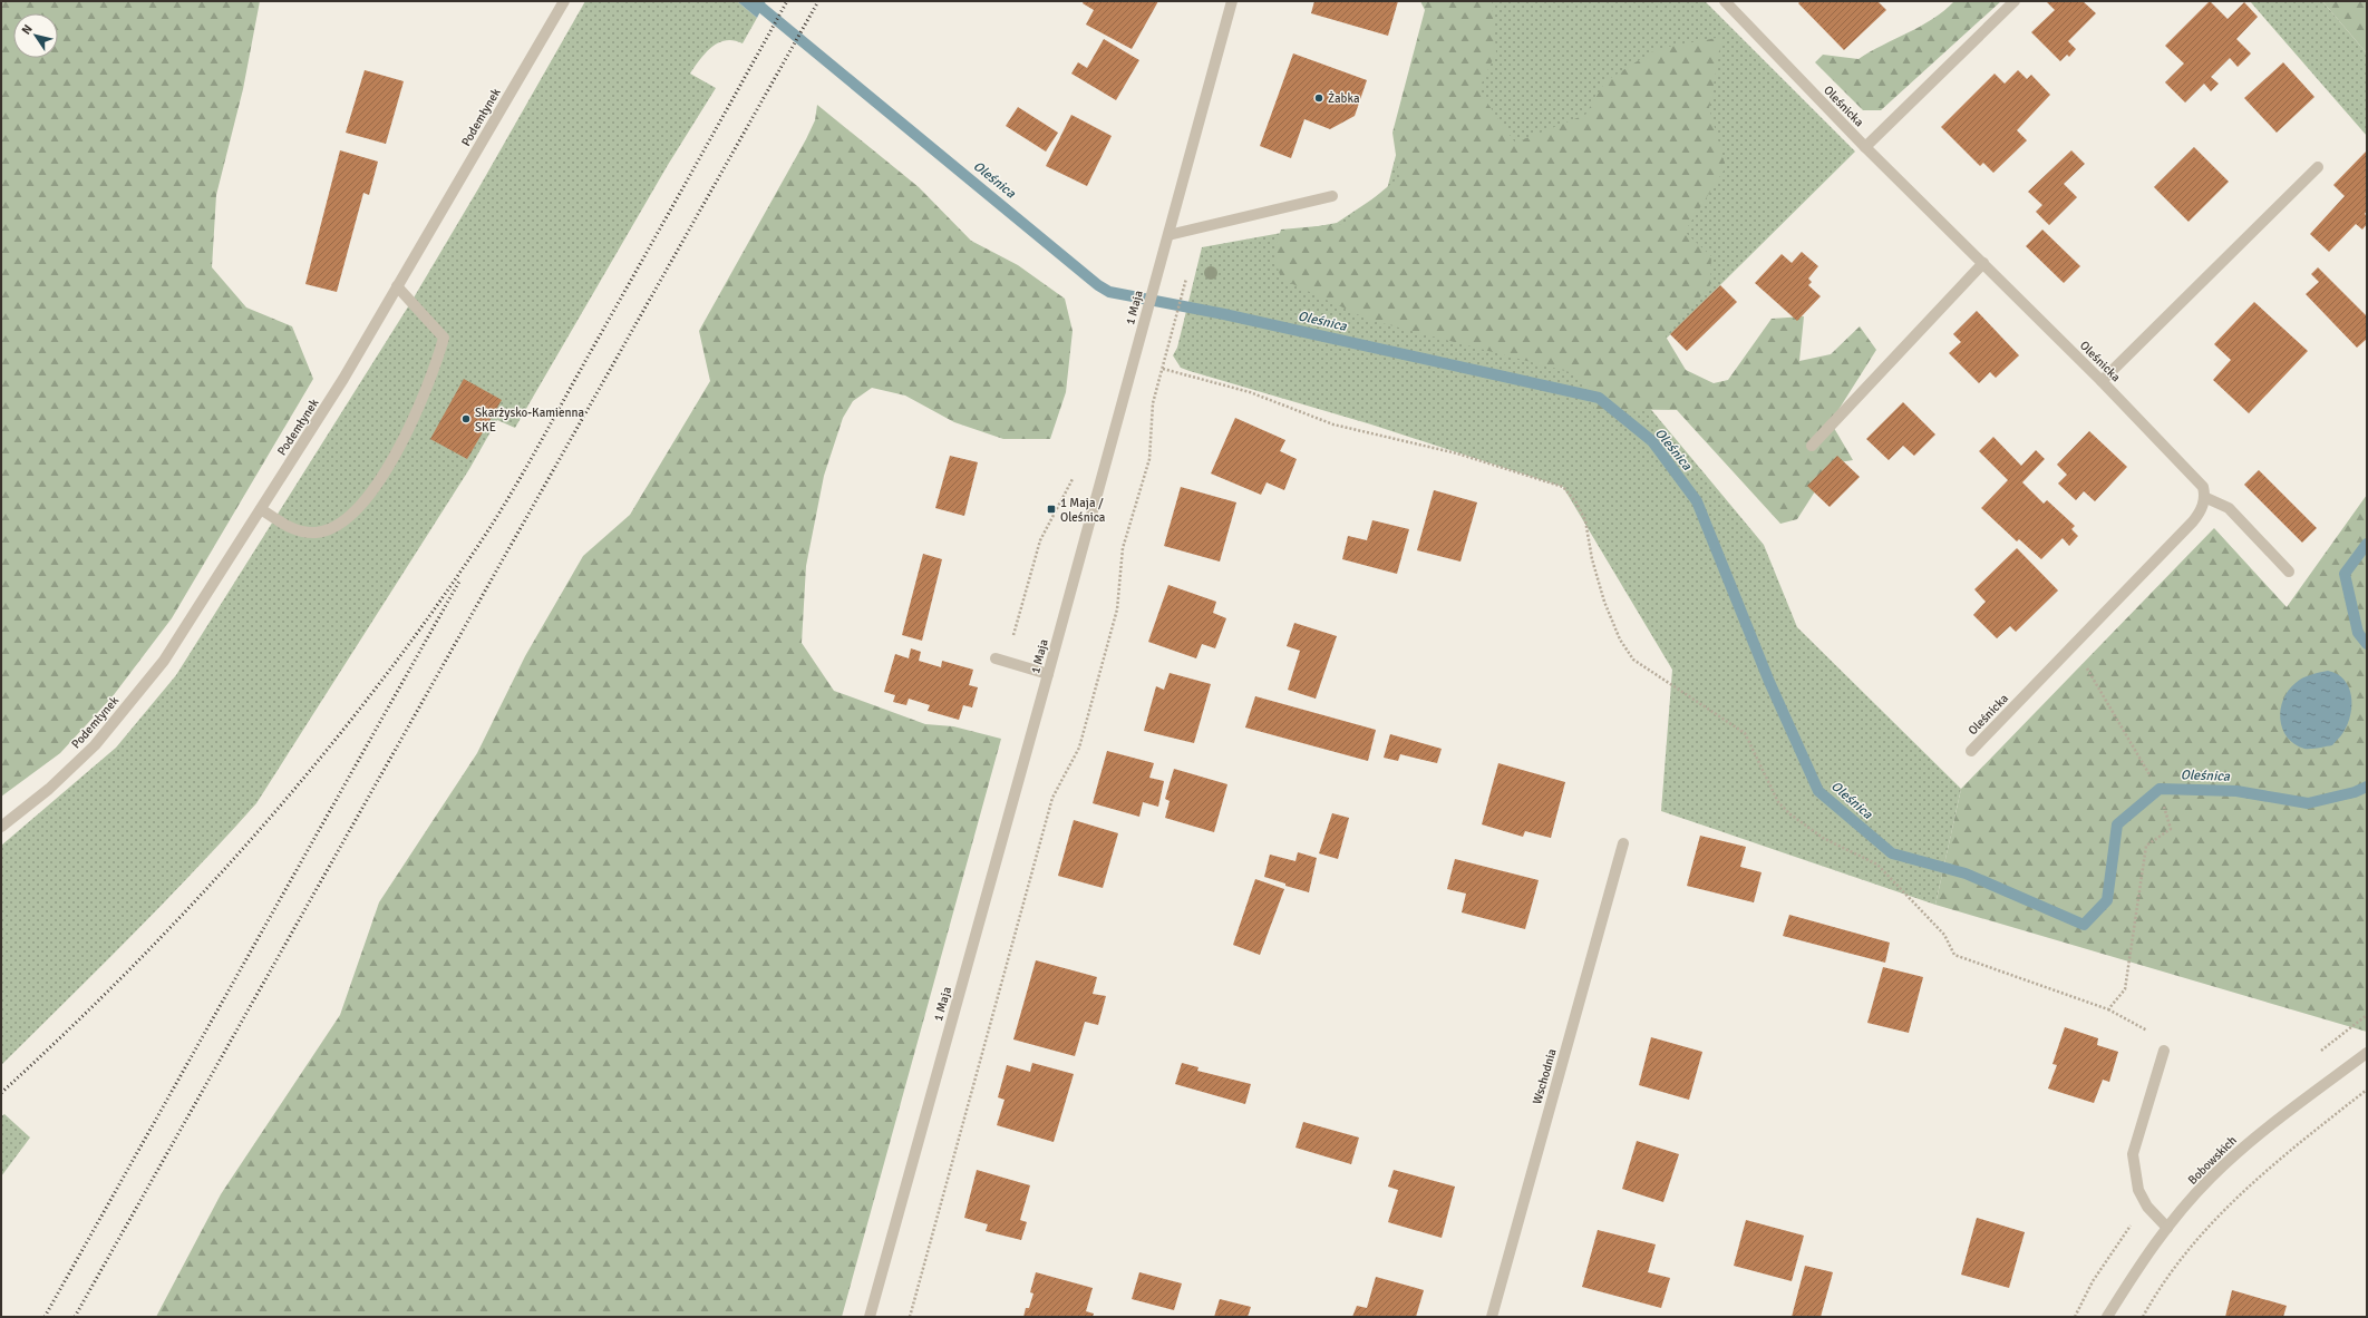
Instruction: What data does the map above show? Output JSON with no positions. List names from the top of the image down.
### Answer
{
  "streets": {
    "street": [
      "Oleśnicka",
      "Podemłynek",
      "1 Maja",
      "Wschodnia",
      "Bobowskich"
    ]
  },
  "water": ["Oleśnica"],
  "places": {
    "other": ["Żabka", "Skarżysko-Kamienna SKE"],
    "transit": ["1 Maja / Oleśnica"]
  },
  "north": "top left"
}
